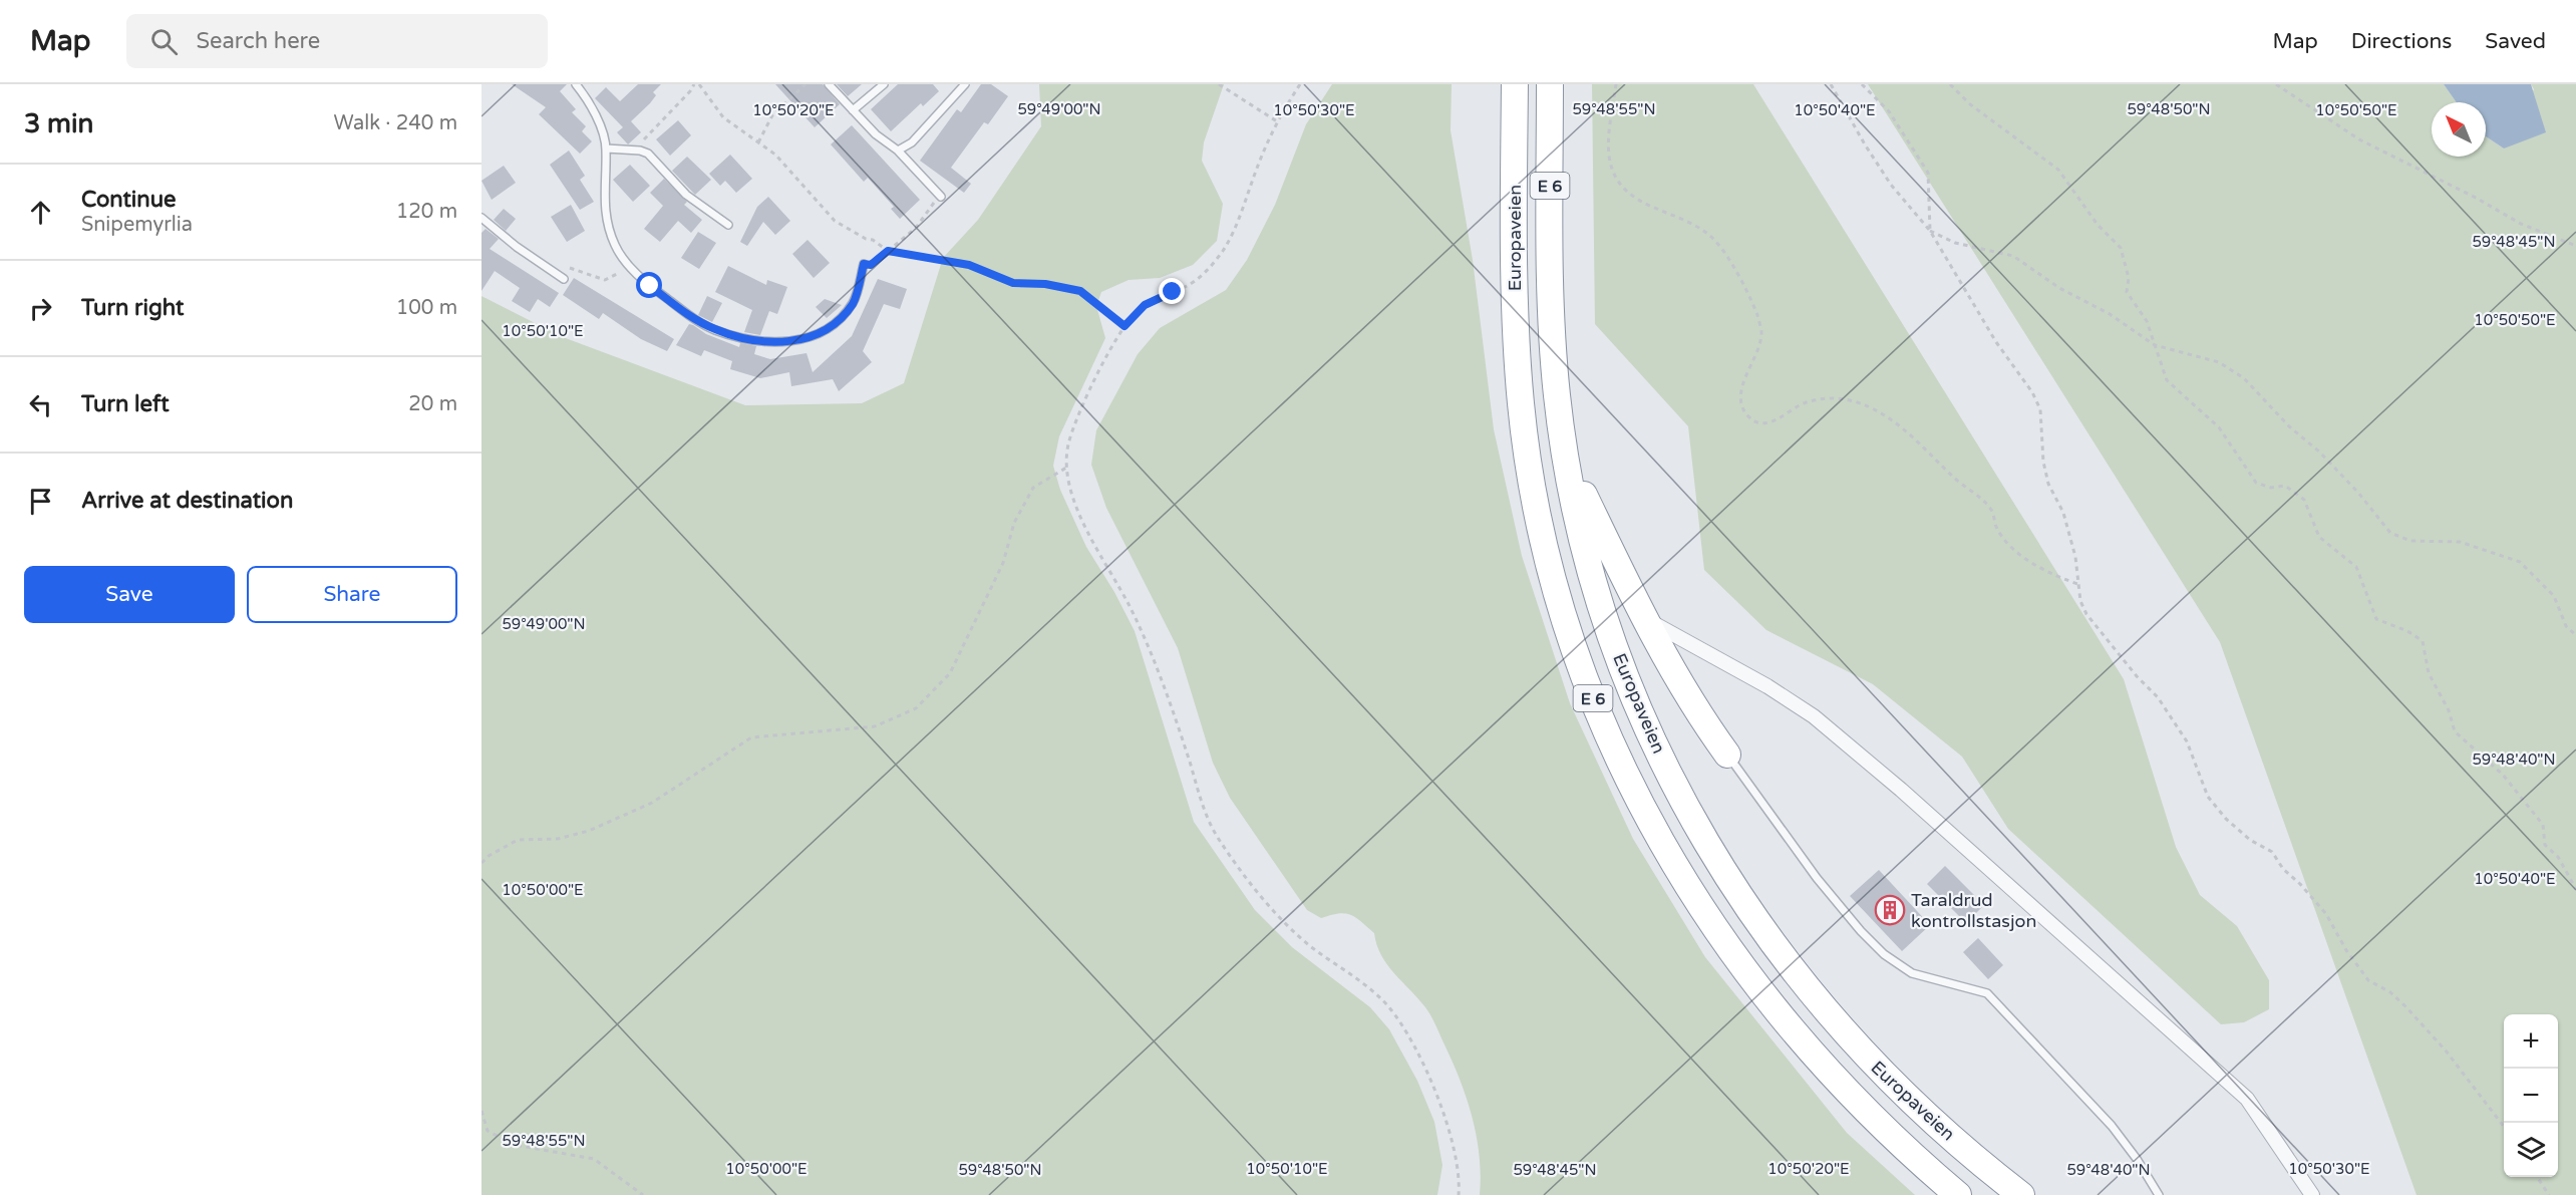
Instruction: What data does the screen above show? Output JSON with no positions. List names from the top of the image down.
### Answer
{
  "streets": {
    "highway": ["E 6", "Europaveien"]
  },
  "crossings": [
    ["E 6", "Europaveien"]
  ],
  "places": {
    "building": ["Taraldrud kontrollstasjon"]
  },
  "north": "top left",
  "page": {
    "header": "Map",
    "search": "Search here",
    "nav": ["Map", "Directions", "Saved"],
    "heading": ["3 min", "Walk · 240 m"],
    "list": [
      ["Continue", "Snipemyrlia", "120 m"],
      ["Turn right", "100 m"],
      ["Turn left", "20 m"],
      "Arrive at destination"
    ],
    "buttons": ["Save", "Share"],
    "map_buttons": ["+", "−"]
  },
  "coordinates": [
    "59°48'50\"N",
    "59°49'00\"N",
    "59°48'55\"N",
    "10°50'50\"E",
    "10°50'20\"E",
    "10°50'30\"E",
    "10°50'40\"E",
    "59°48'45\"N",
    "10°50'10\"E",
    "59°48'40\"N",
    "10°50'00\"E"
  ]
}
